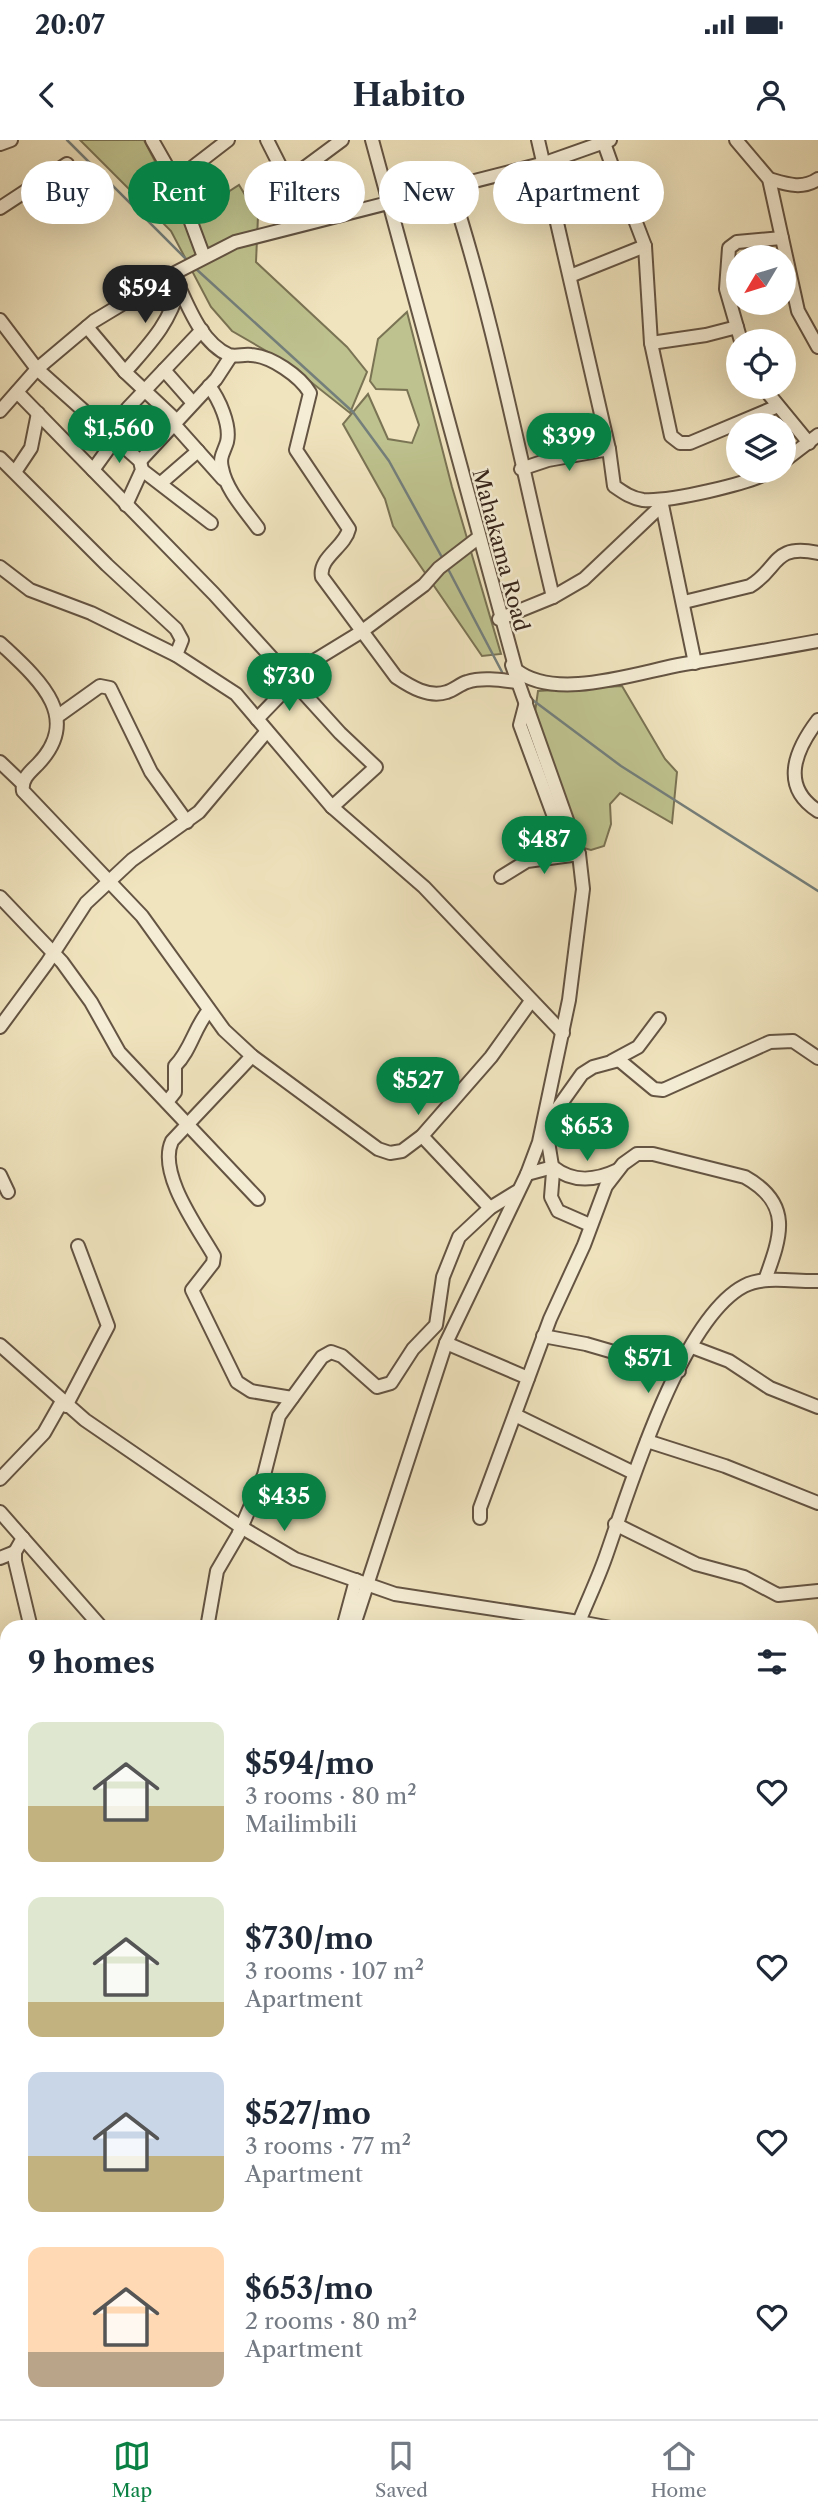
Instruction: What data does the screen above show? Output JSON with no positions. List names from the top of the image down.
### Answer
{
  "streets": {
    "street": ["Mahakama Road"]
  },
  "north": "bottom left",
  "page": {
    "status": "20:07",
    "header": "Habito",
    "chip": [
      "Buy",
      "Rent",
      "Filters",
      "New",
      "Apartment"
    ],
    "price": [
      "$594",
      "$1,560",
      "$399",
      "$730",
      "$487",
      "$527",
      "$653",
      "$571",
      "$435"
    ],
    "heading": "9 homes",
    "list": [
      {
        "name": "$594/mo",
        "note": "3 rooms · 80 m² · Mailimbili"
      },
      {
        "name": "$730/mo",
        "note": "3 rooms · 107 m² · Apartment"
      },
      {
        "name": "$527/mo",
        "note": "3 rooms · 77 m² · Apartment"
      },
      {
        "name": "$653/mo",
        "note": "2 rooms · 80 m² · Apartment"
      }
    ],
    "tabs": ["Map", "Saved", "Home"]
  }
}
